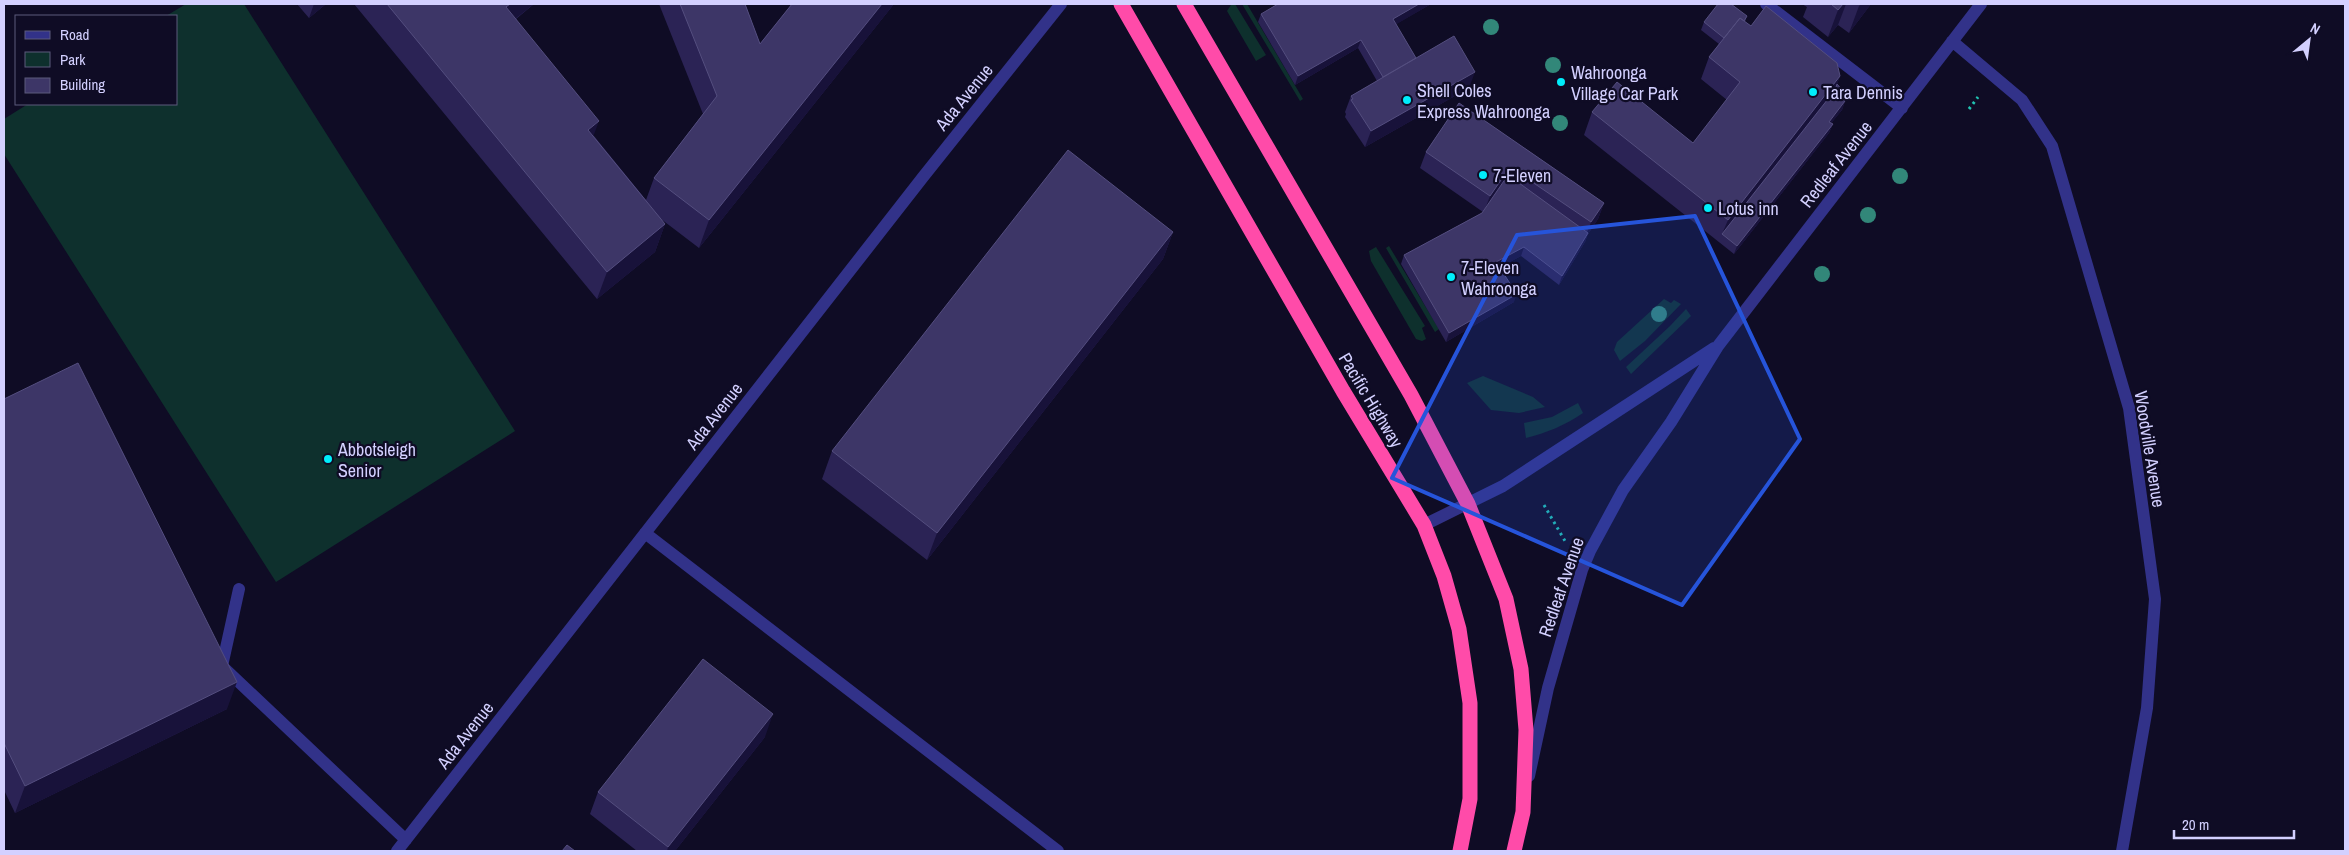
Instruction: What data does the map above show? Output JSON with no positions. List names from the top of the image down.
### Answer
{
  "streets": {
    "highway": ["Pacific Highway"],
    "street": ["Ada Avenue", "Redleaf Avenue", "Woodville Avenue"]
  },
  "crossings": [
    ["Redleaf Avenue", "Pacific Highway"],
    ["Redleaf Avenue", "Woodville Avenue"]
  ],
  "places": [
    "Wahroonga Village Car Park",
    "Tara Dennis",
    "Shell Coles Express Wahroonga",
    "7-Eleven",
    "Lotus inn",
    "7-Eleven Wahroonga",
    "Abbotsleigh Senior"
  ],
  "legend": ["Road", "Park", "Building"],
  "scale_bar": "20 m",
  "north": "top right"
}
